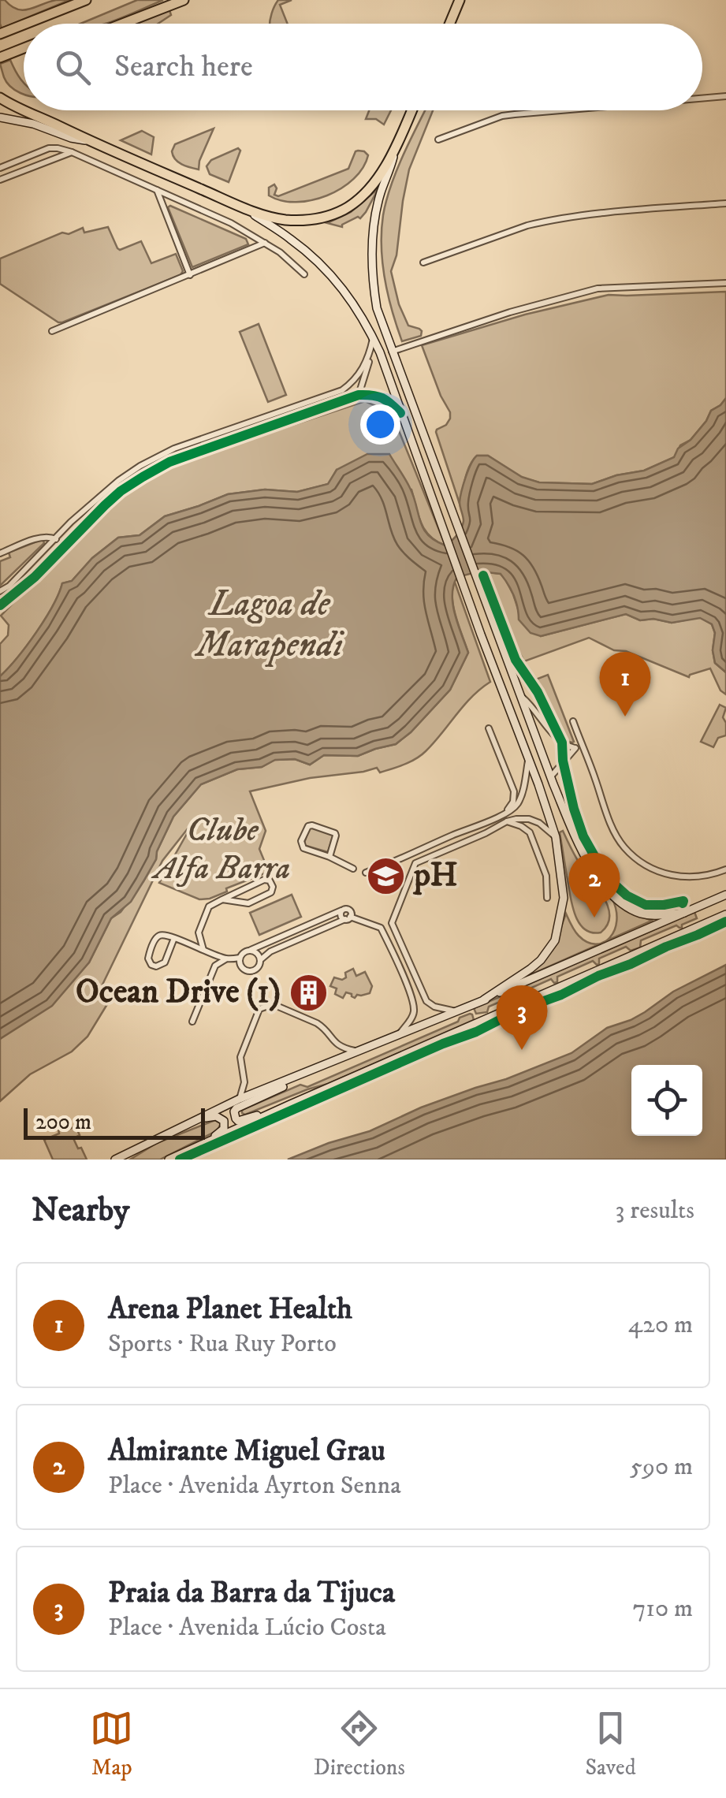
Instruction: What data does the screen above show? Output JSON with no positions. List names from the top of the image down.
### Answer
{
  "water": ["Lagoa de Marapendi"],
  "parks": ["Clube Alfa Barra"],
  "places": {
    "school or university": ["pH"],
    "building": ["Ocean Drive (1)"]
  },
  "scale_bar": "200 m",
  "page": {
    "search": "Search here",
    "pins": ["1", "2", "3"],
    "scale": "200 m",
    "heading": ["Nearby", "3 results"],
    "list": [
      {
        "mark": "1",
        "name": "Arena Planet Health",
        "note": "Sports · Rua Ruy Porto",
        "value": "420 m"
      },
      {
        "mark": "2",
        "name": "Almirante Miguel Grau",
        "note": "Place · Avenida Ayrton Senna",
        "value": "590 m"
      },
      {
        "mark": "3",
        "name": "Praia da Barra da Tijuca",
        "note": "Place · Avenida Lúcio Costa",
        "value": "710 m"
      }
    ],
    "nav": ["Map", "Directions", "Saved"]
  }
}
